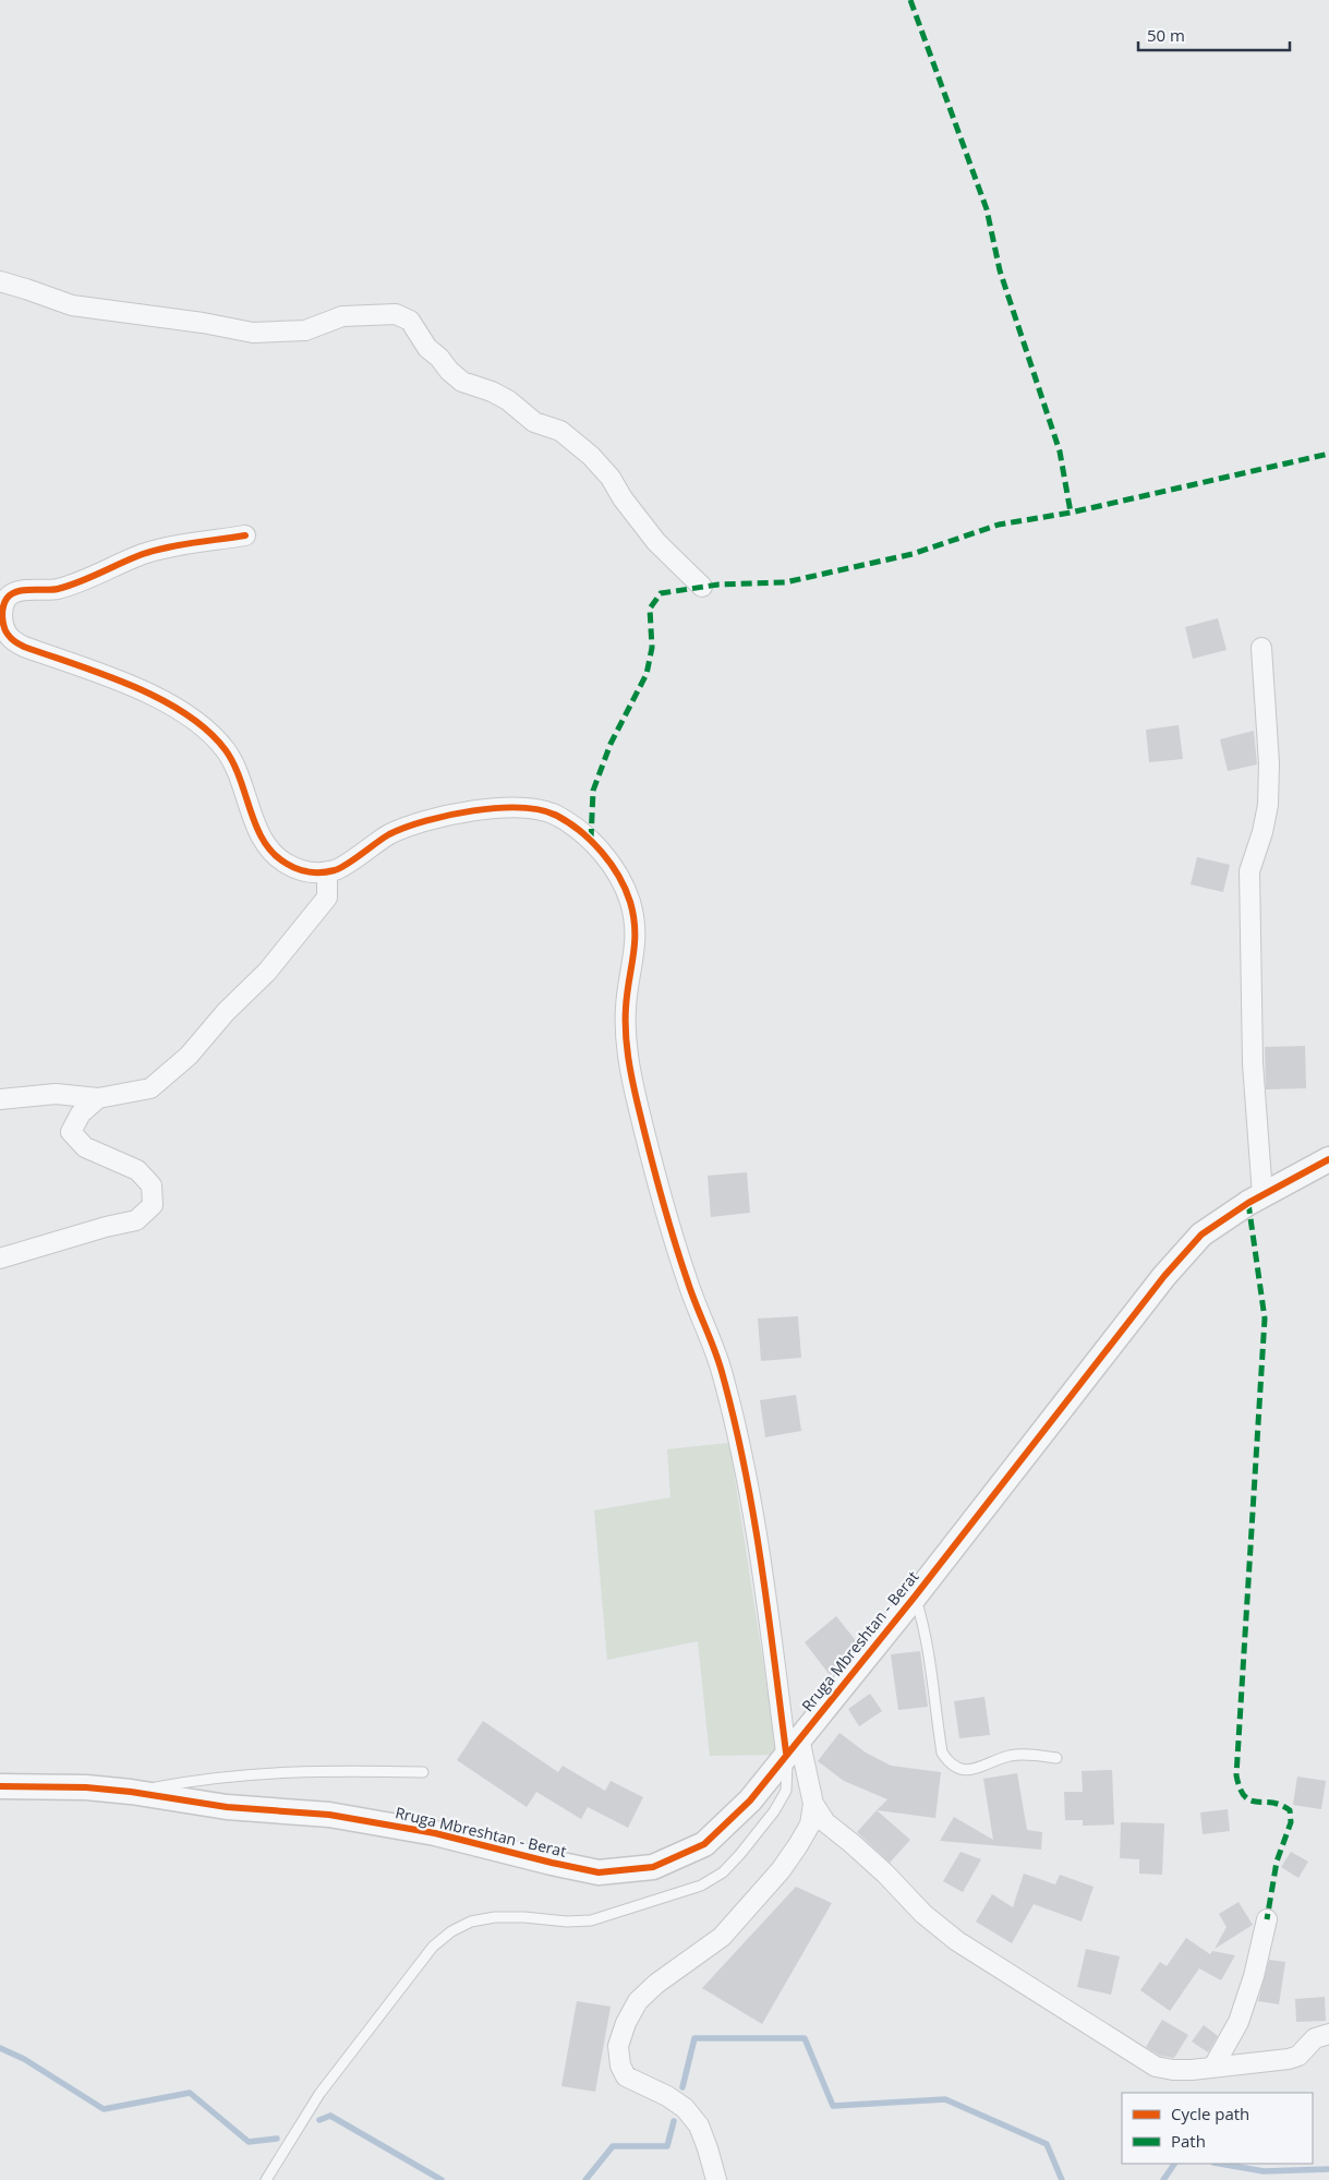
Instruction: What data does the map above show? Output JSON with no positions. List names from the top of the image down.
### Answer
{
  "streets": {
    "street": ["Rruga Mbreshtan - Berat"]
  },
  "legend": ["Cycle path", "Path"],
  "scale_bar": "50 m"
}
